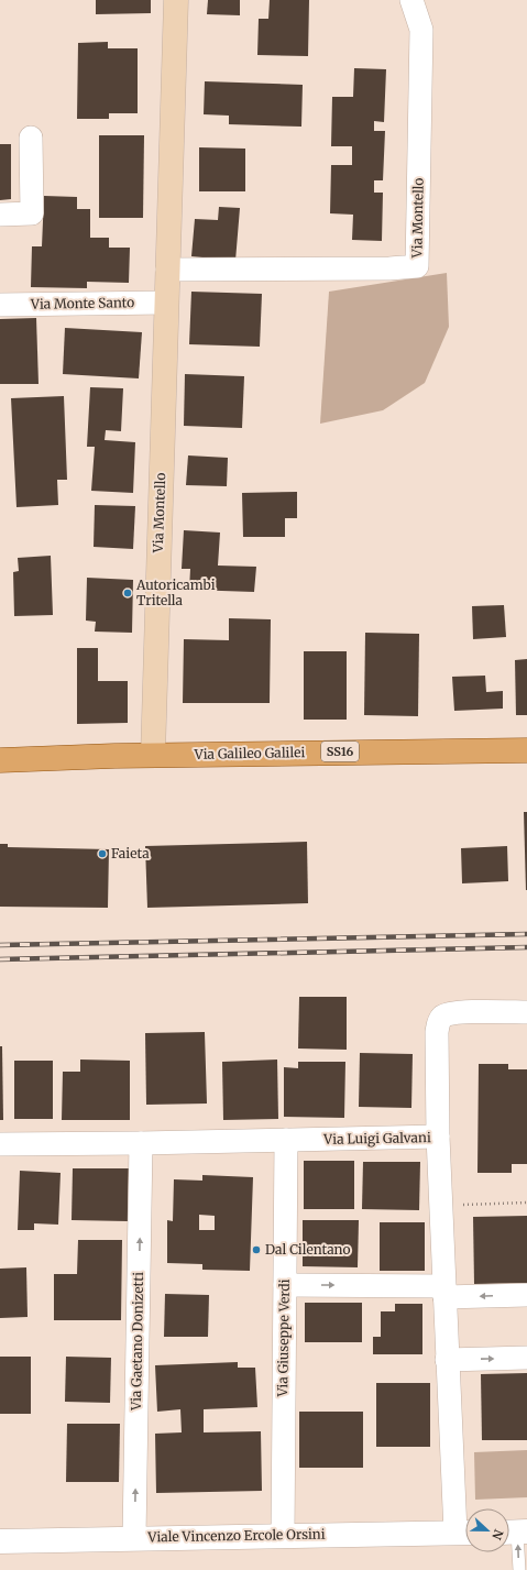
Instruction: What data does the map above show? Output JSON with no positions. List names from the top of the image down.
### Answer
{
  "streets": {
    "main road": ["Via Montello", "SS16", "Via Galileo Galilei"],
    "street": [
      "Via Monte Santo",
      "Via Luigi Galvani",
      "Via Giuseppe Verdi",
      "Via Gaetano Donizetti",
      "Viale Vincenzo Ercole Orsini"
    ]
  },
  "crossings": [
    ["Via Montello", "Via Monte Santo"],
    ["Via Montello", "Via Galileo Galilei"],
    ["Via Luigi Galvani", "Via Giuseppe Verdi"],
    ["Via Luigi Galvani", "Via Gaetano Donizetti"],
    ["Via Luigi Galvani", "Viale Vincenzo Ercole Orsini"],
    ["Via Giuseppe Verdi", "Viale Vincenzo Ercole Orsini"],
    ["Via Gaetano Donizetti", "Viale Vincenzo Ercole Orsini"]
  ],
  "one_way": ["Via Gaetano Donizetti"],
  "places": ["Autoricambi Tritella", "Faieta", "Dal Cilentano"],
  "north": "right"
}
